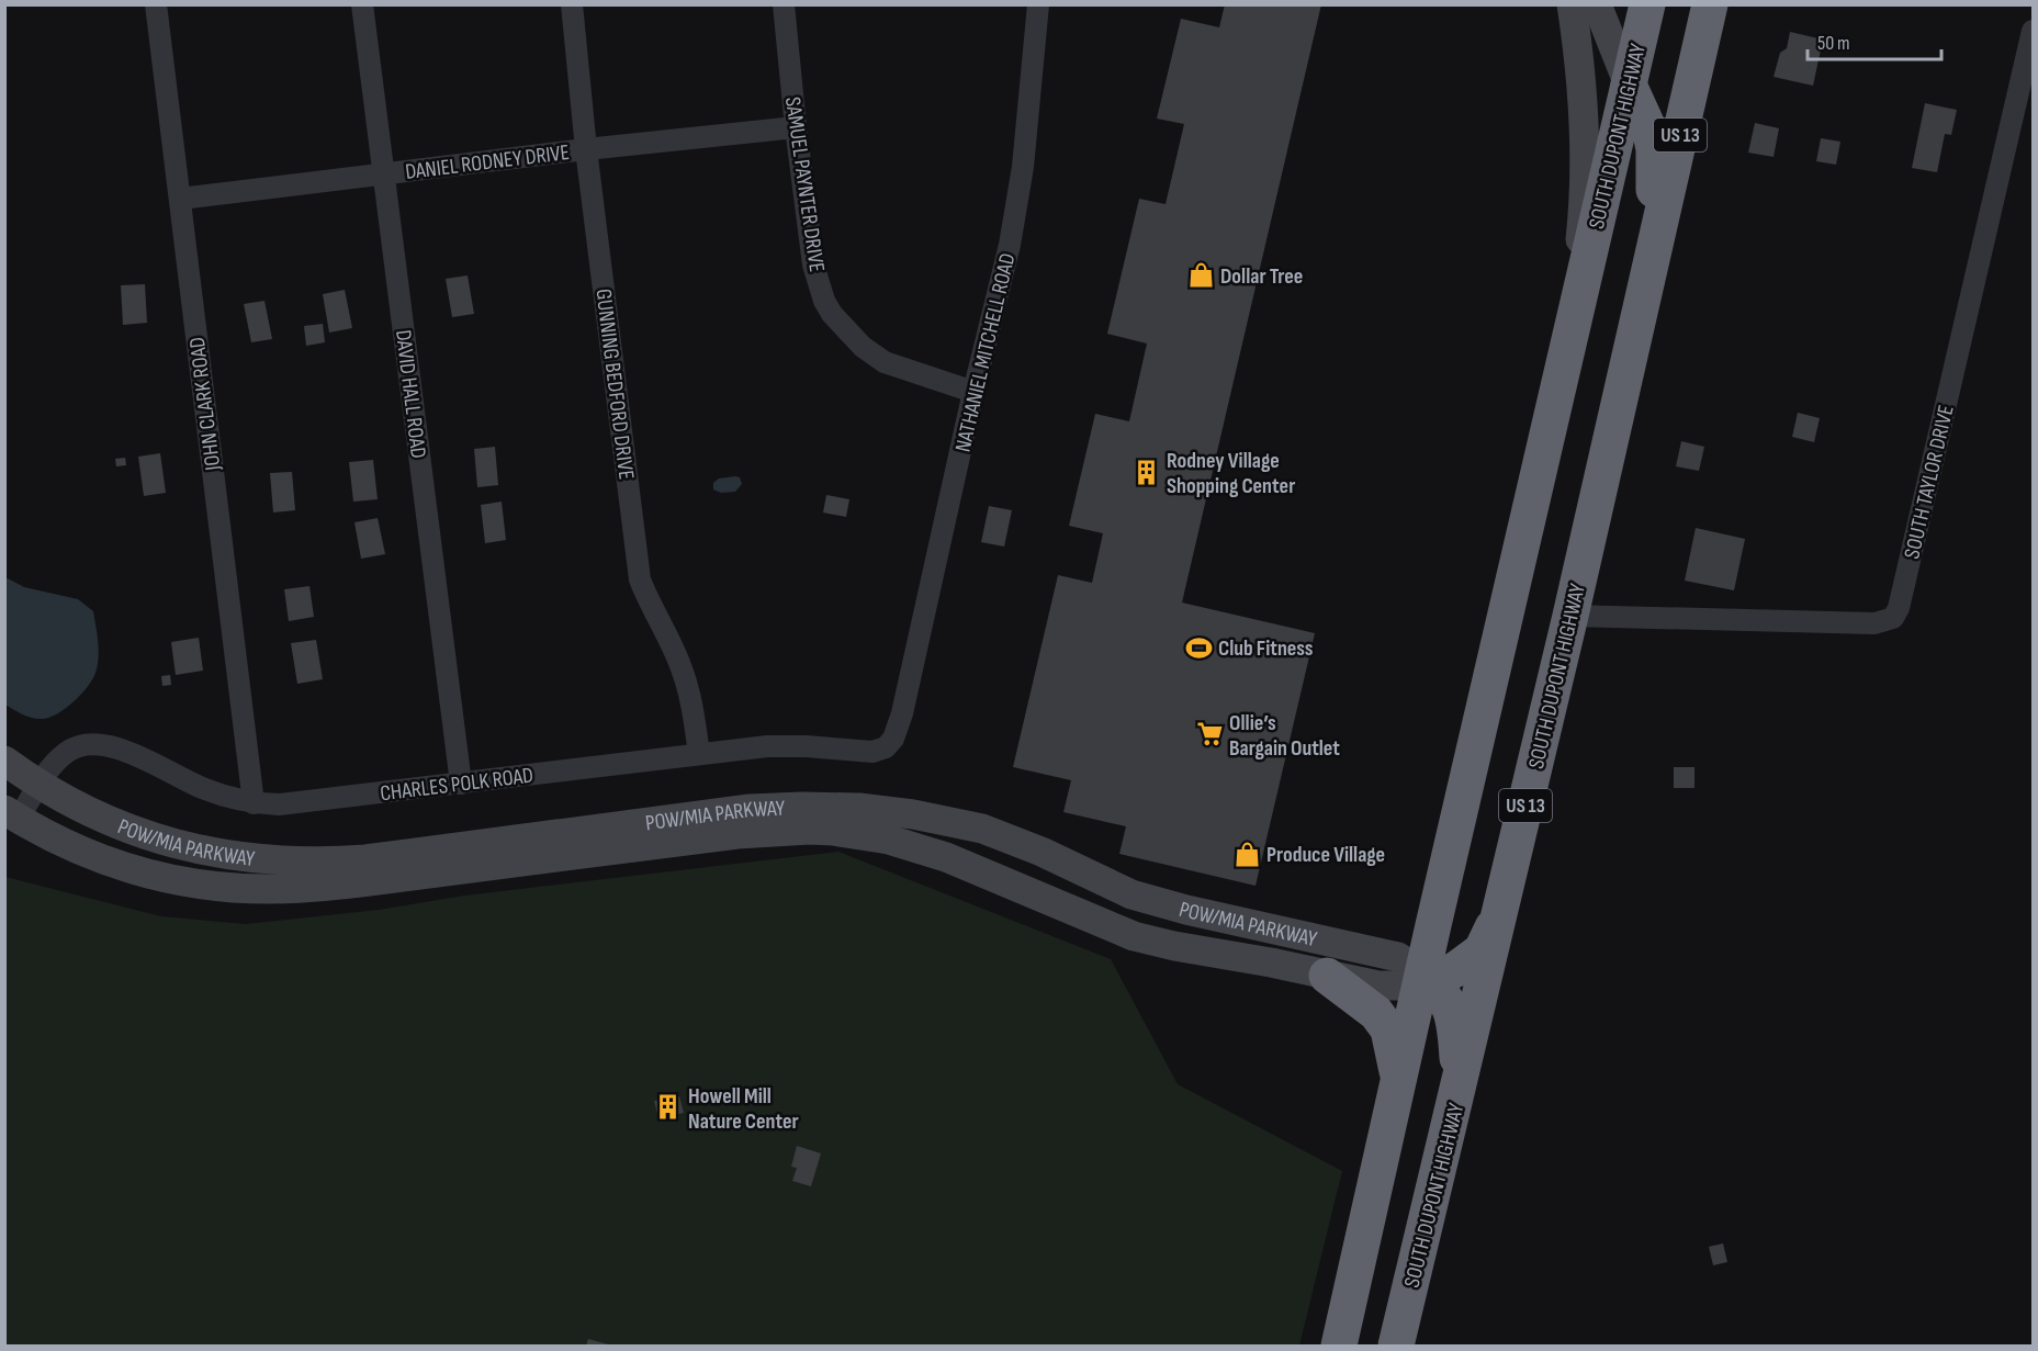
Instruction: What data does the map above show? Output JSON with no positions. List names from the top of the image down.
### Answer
{
  "streets": {
    "highway": ["US 13", "SOUTH DUPONT HIGHWAY"],
    "main road": ["POW/MIA PARKWAY"],
    "street": [
      "DANIEL RODNEY DRIVE",
      "SAMUEL PAYNTER DRIVE",
      "NATHANIEL MITCHELL ROAD",
      "GUNNING BEDFORD DRIVE",
      "DAVID HALL ROAD",
      "JOHN CLARK ROAD",
      "SOUTH TAYLOR DRIVE",
      "CHARLES POLK ROAD"
    ]
  },
  "crossings": [
    ["SOUTH DUPONT HIGHWAY", "SOUTH TAYLOR DRIVE"],
    ["SOUTH DUPONT HIGHWAY", "POW/MIA PARKWAY"],
    ["DANIEL RODNEY DRIVE", "SAMUEL PAYNTER DRIVE"],
    ["DANIEL RODNEY DRIVE", "GUNNING BEDFORD DRIVE"],
    ["DANIEL RODNEY DRIVE", "DAVID HALL ROAD"],
    ["DANIEL RODNEY DRIVE", "JOHN CLARK ROAD"],
    ["SAMUEL PAYNTER DRIVE", "NATHANIEL MITCHELL ROAD"],
    ["NATHANIEL MITCHELL ROAD", "CHARLES POLK ROAD"],
    ["GUNNING BEDFORD DRIVE", "CHARLES POLK ROAD"],
    ["DAVID HALL ROAD", "CHARLES POLK ROAD"],
    ["JOHN CLARK ROAD", "CHARLES POLK ROAD"],
    ["CHARLES POLK ROAD", "POW/MIA PARKWAY"]
  ],
  "places": {
    "shop": ["Dollar Tree", "Produce Village"],
    "building": ["Rodney Village Shopping Center", "Howell Mill Nature Center"],
    "sports": ["Club Fitness"],
    "supermarket": ["Ollie’s Bargain Outlet"]
  },
  "scale_bar": "50 m"
}
